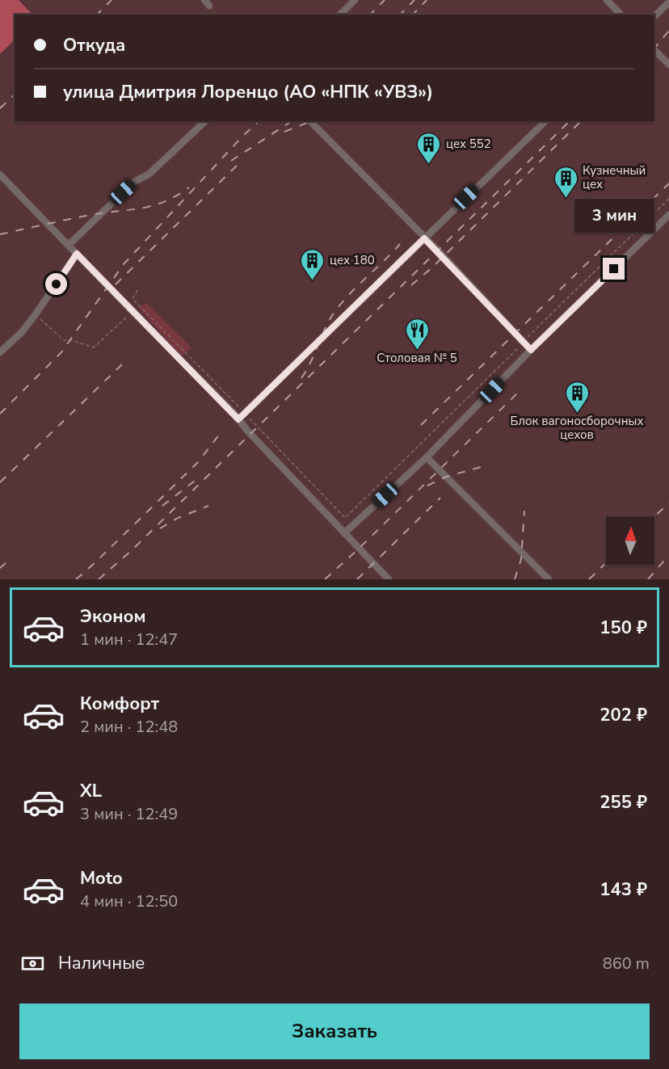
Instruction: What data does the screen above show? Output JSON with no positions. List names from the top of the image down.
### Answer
{
  "places": {
    "building": [
      "цех 552",
      "Кузнечный цех",
      "цех 180",
      "Блок вагоносборочных цехов"
    ],
    "restaurant": ["Столовая № 5"]
  },
  "north": "top",
  "page": {
    "banner": ["Откуда", "улица Дмитрия Лоренцо (АО «НПК «УВЗ»)"],
    "bubble": "3 мин",
    "list": [
      {
        "name": "Эконом",
        "note": "1 мин · 12:47",
        "value": "150 ₽"
      },
      {
        "name": "Комфорт",
        "note": "2 мин · 12:48",
        "value": "202 ₽"
      },
      {
        "name": "XL",
        "note": "3 мин · 12:49",
        "value": "255 ₽"
      },
      {
        "name": "Moto",
        "note": "4 мин · 12:50",
        "value": "143 ₽"
      }
    ],
    "pay": ["Наличные", "860 m"],
    "buttons": "Заказать"
  }
}
